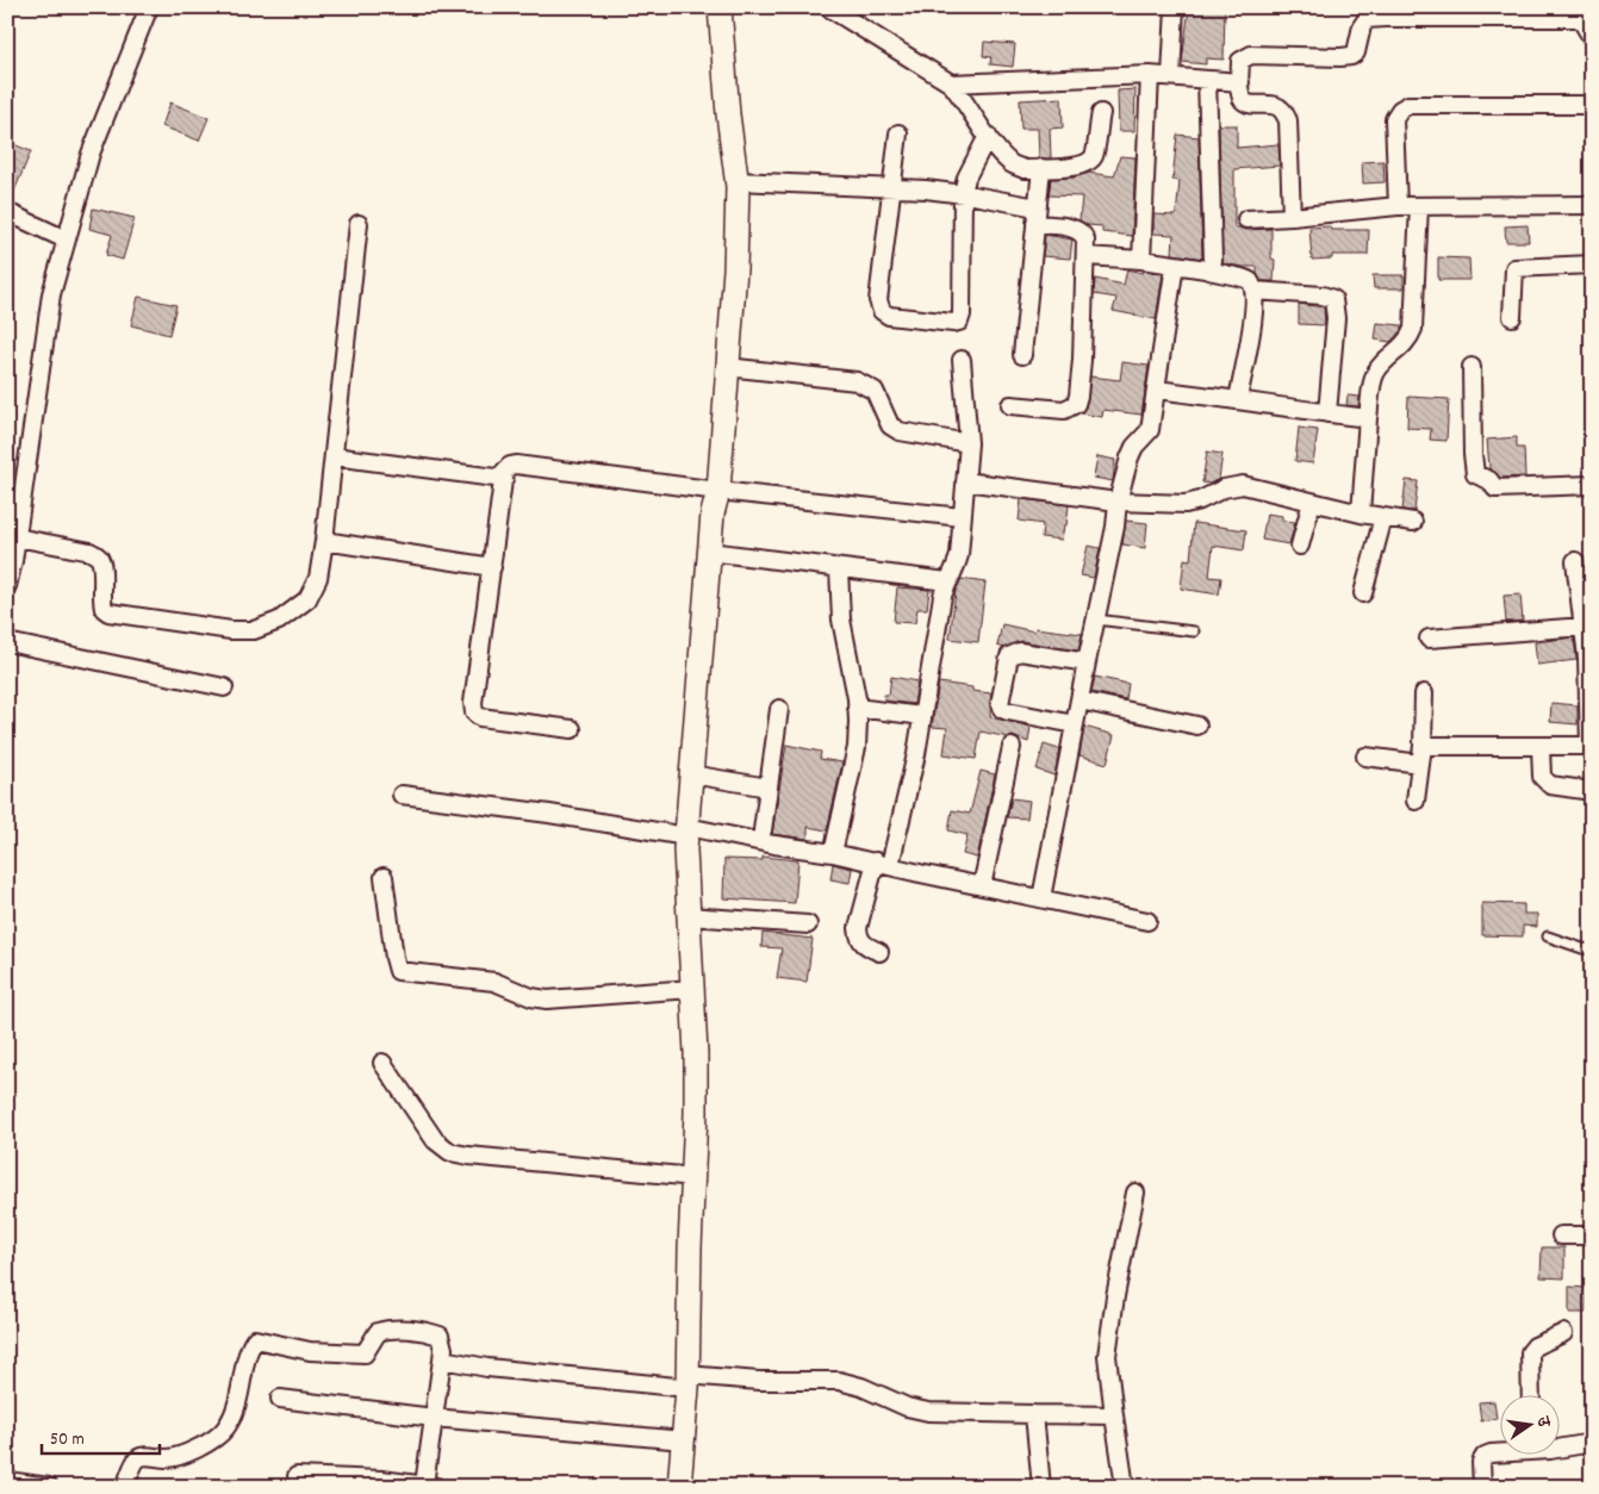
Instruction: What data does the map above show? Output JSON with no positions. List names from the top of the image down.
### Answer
{
  "scale_bar": "50 m",
  "north": "right"
}
